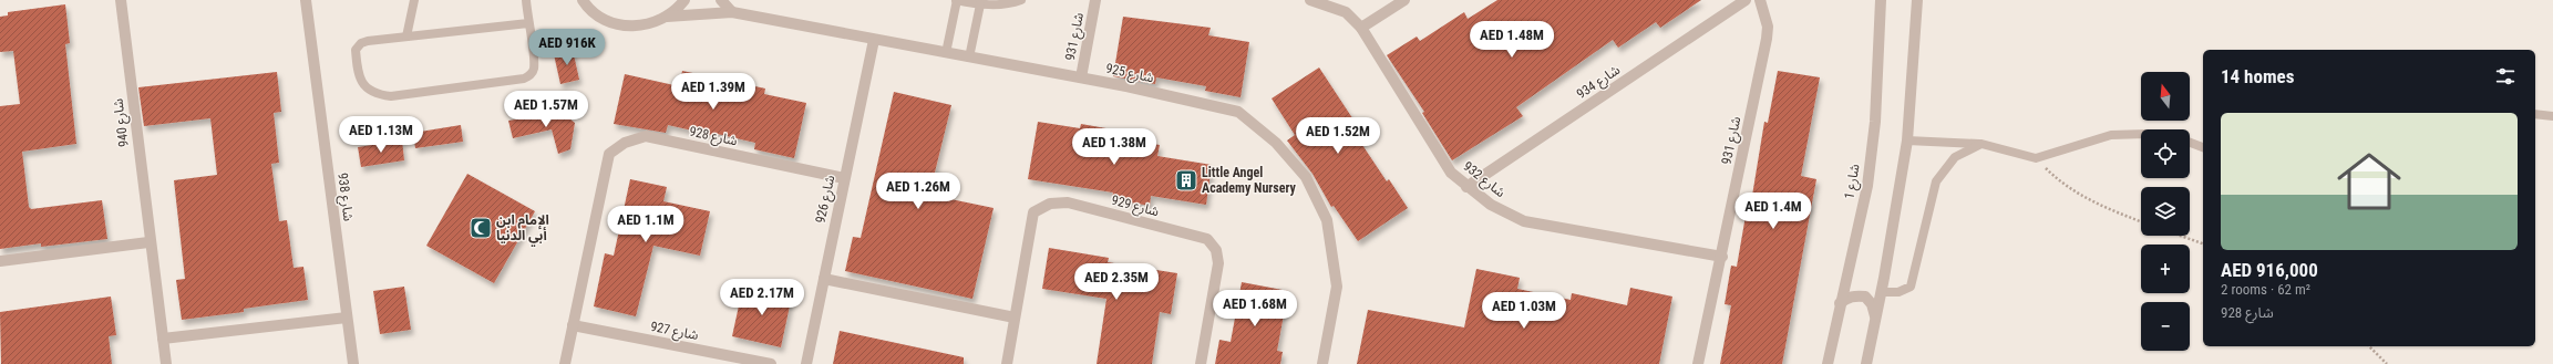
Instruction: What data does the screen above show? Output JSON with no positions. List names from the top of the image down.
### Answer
{
  "streets": {
    "street": [
      "شارع 931",
      "شارع 925",
      "شارع 934",
      "شارع 940",
      "شارع 928",
      "شارع 932",
      "شارع 1",
      "شارع 938",
      "شارع 926",
      "شارع 929",
      "شارع 927"
    ]
  },
  "crossings": [
    ["شارع 931", "شارع 925"],
    ["شارع 931", "شارع 932"],
    ["شارع 925", "شارع 926"],
    ["شارع 934", "شارع 932"],
    ["شارع 928", "شارع 926"],
    ["شارع 928", "شارع 927"]
  ],
  "places": {
    "building": ["Little Angel Academy Nursery"],
    "mosque": ["الإمام ابن أبي الدنيا"]
  },
  "north": "top",
  "page": {
    "price": [
      "AED 1.48M",
      "AED 916K",
      "AED 1.39M",
      "AED 1.57M",
      "AED 1.13M",
      "AED 1.52M",
      "AED 1.38M",
      "AED 1.26M",
      "AED 1.4M",
      "AED 1.1M",
      "AED 2.35M",
      "AED 2.17M",
      "AED 1.68M",
      "AED 1.03M"
    ],
    "heading": "14 homes",
    "map_buttons": ["+", "−"],
    "list": [
      {
        "name": "AED 916,000",
        "note": "2 rooms · 62 m² · شارع 928"
      }
    ]
  }
}
